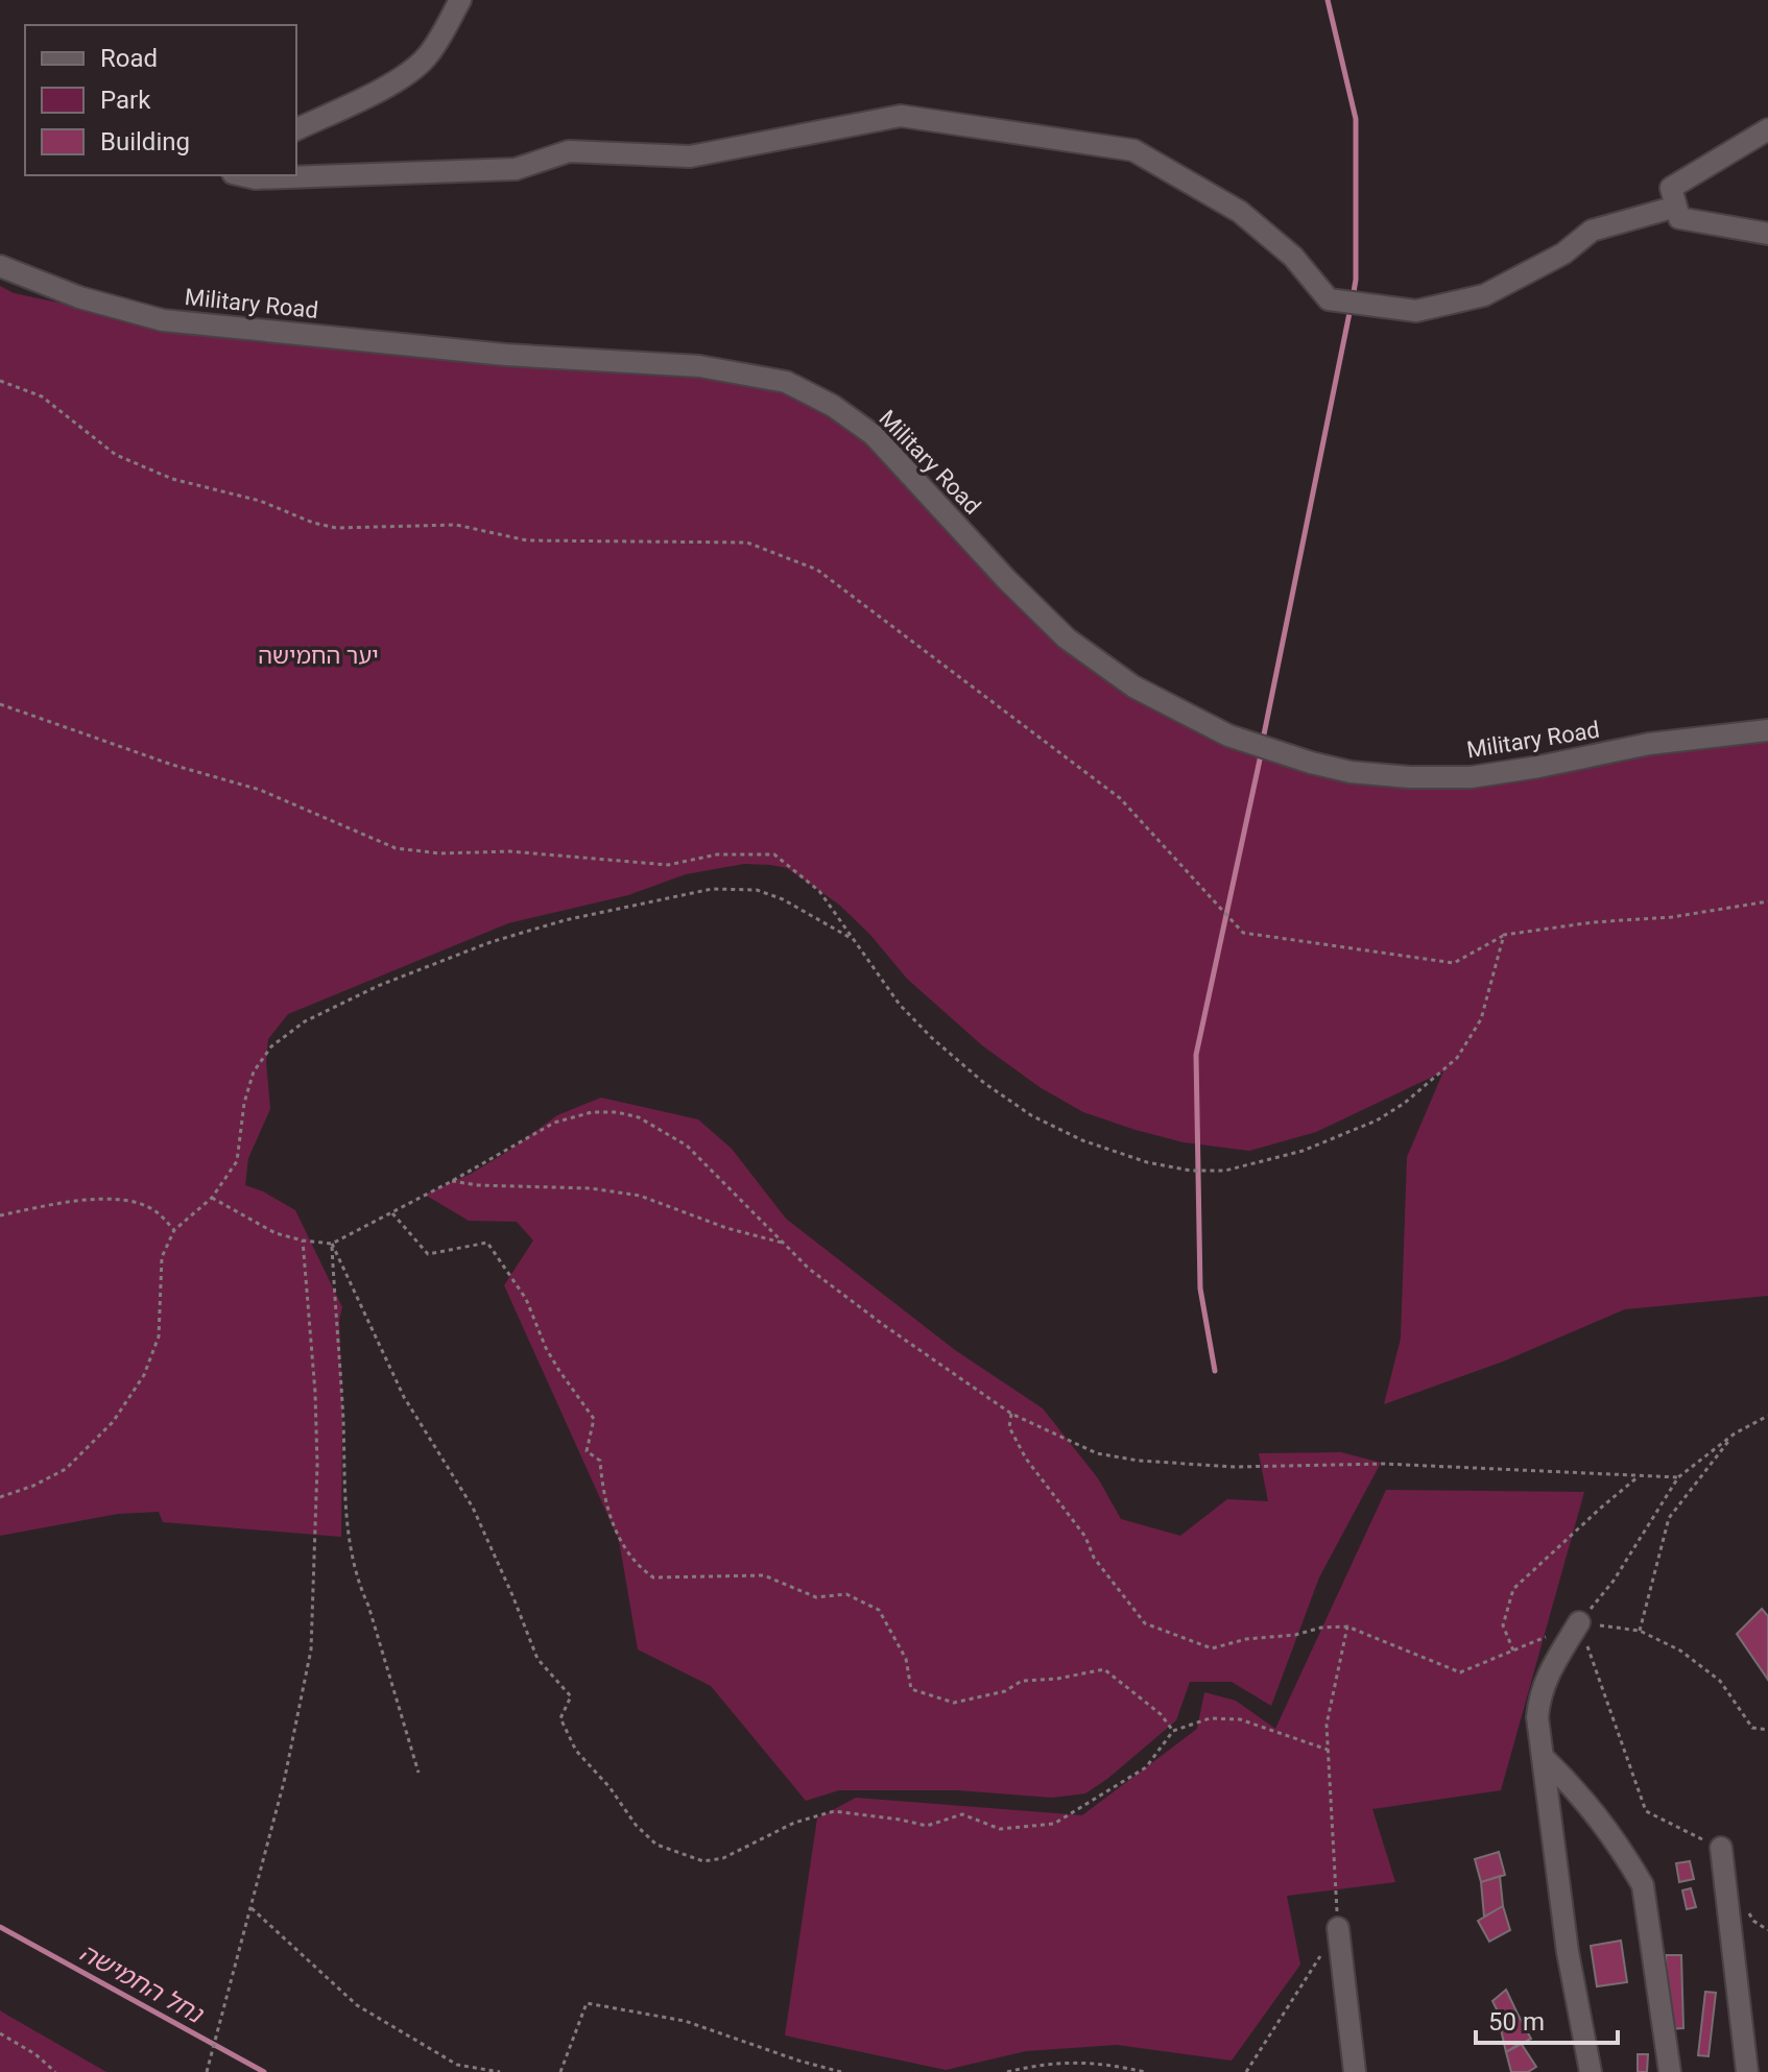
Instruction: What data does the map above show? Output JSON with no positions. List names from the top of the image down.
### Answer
{
  "streets": {
    "street": ["Military Road"]
  },
  "water": ["נחל החמישה"],
  "parks": ["יער החמישה"],
  "legend": ["Road", "Park", "Building"],
  "scale_bar": "50 m"
}
